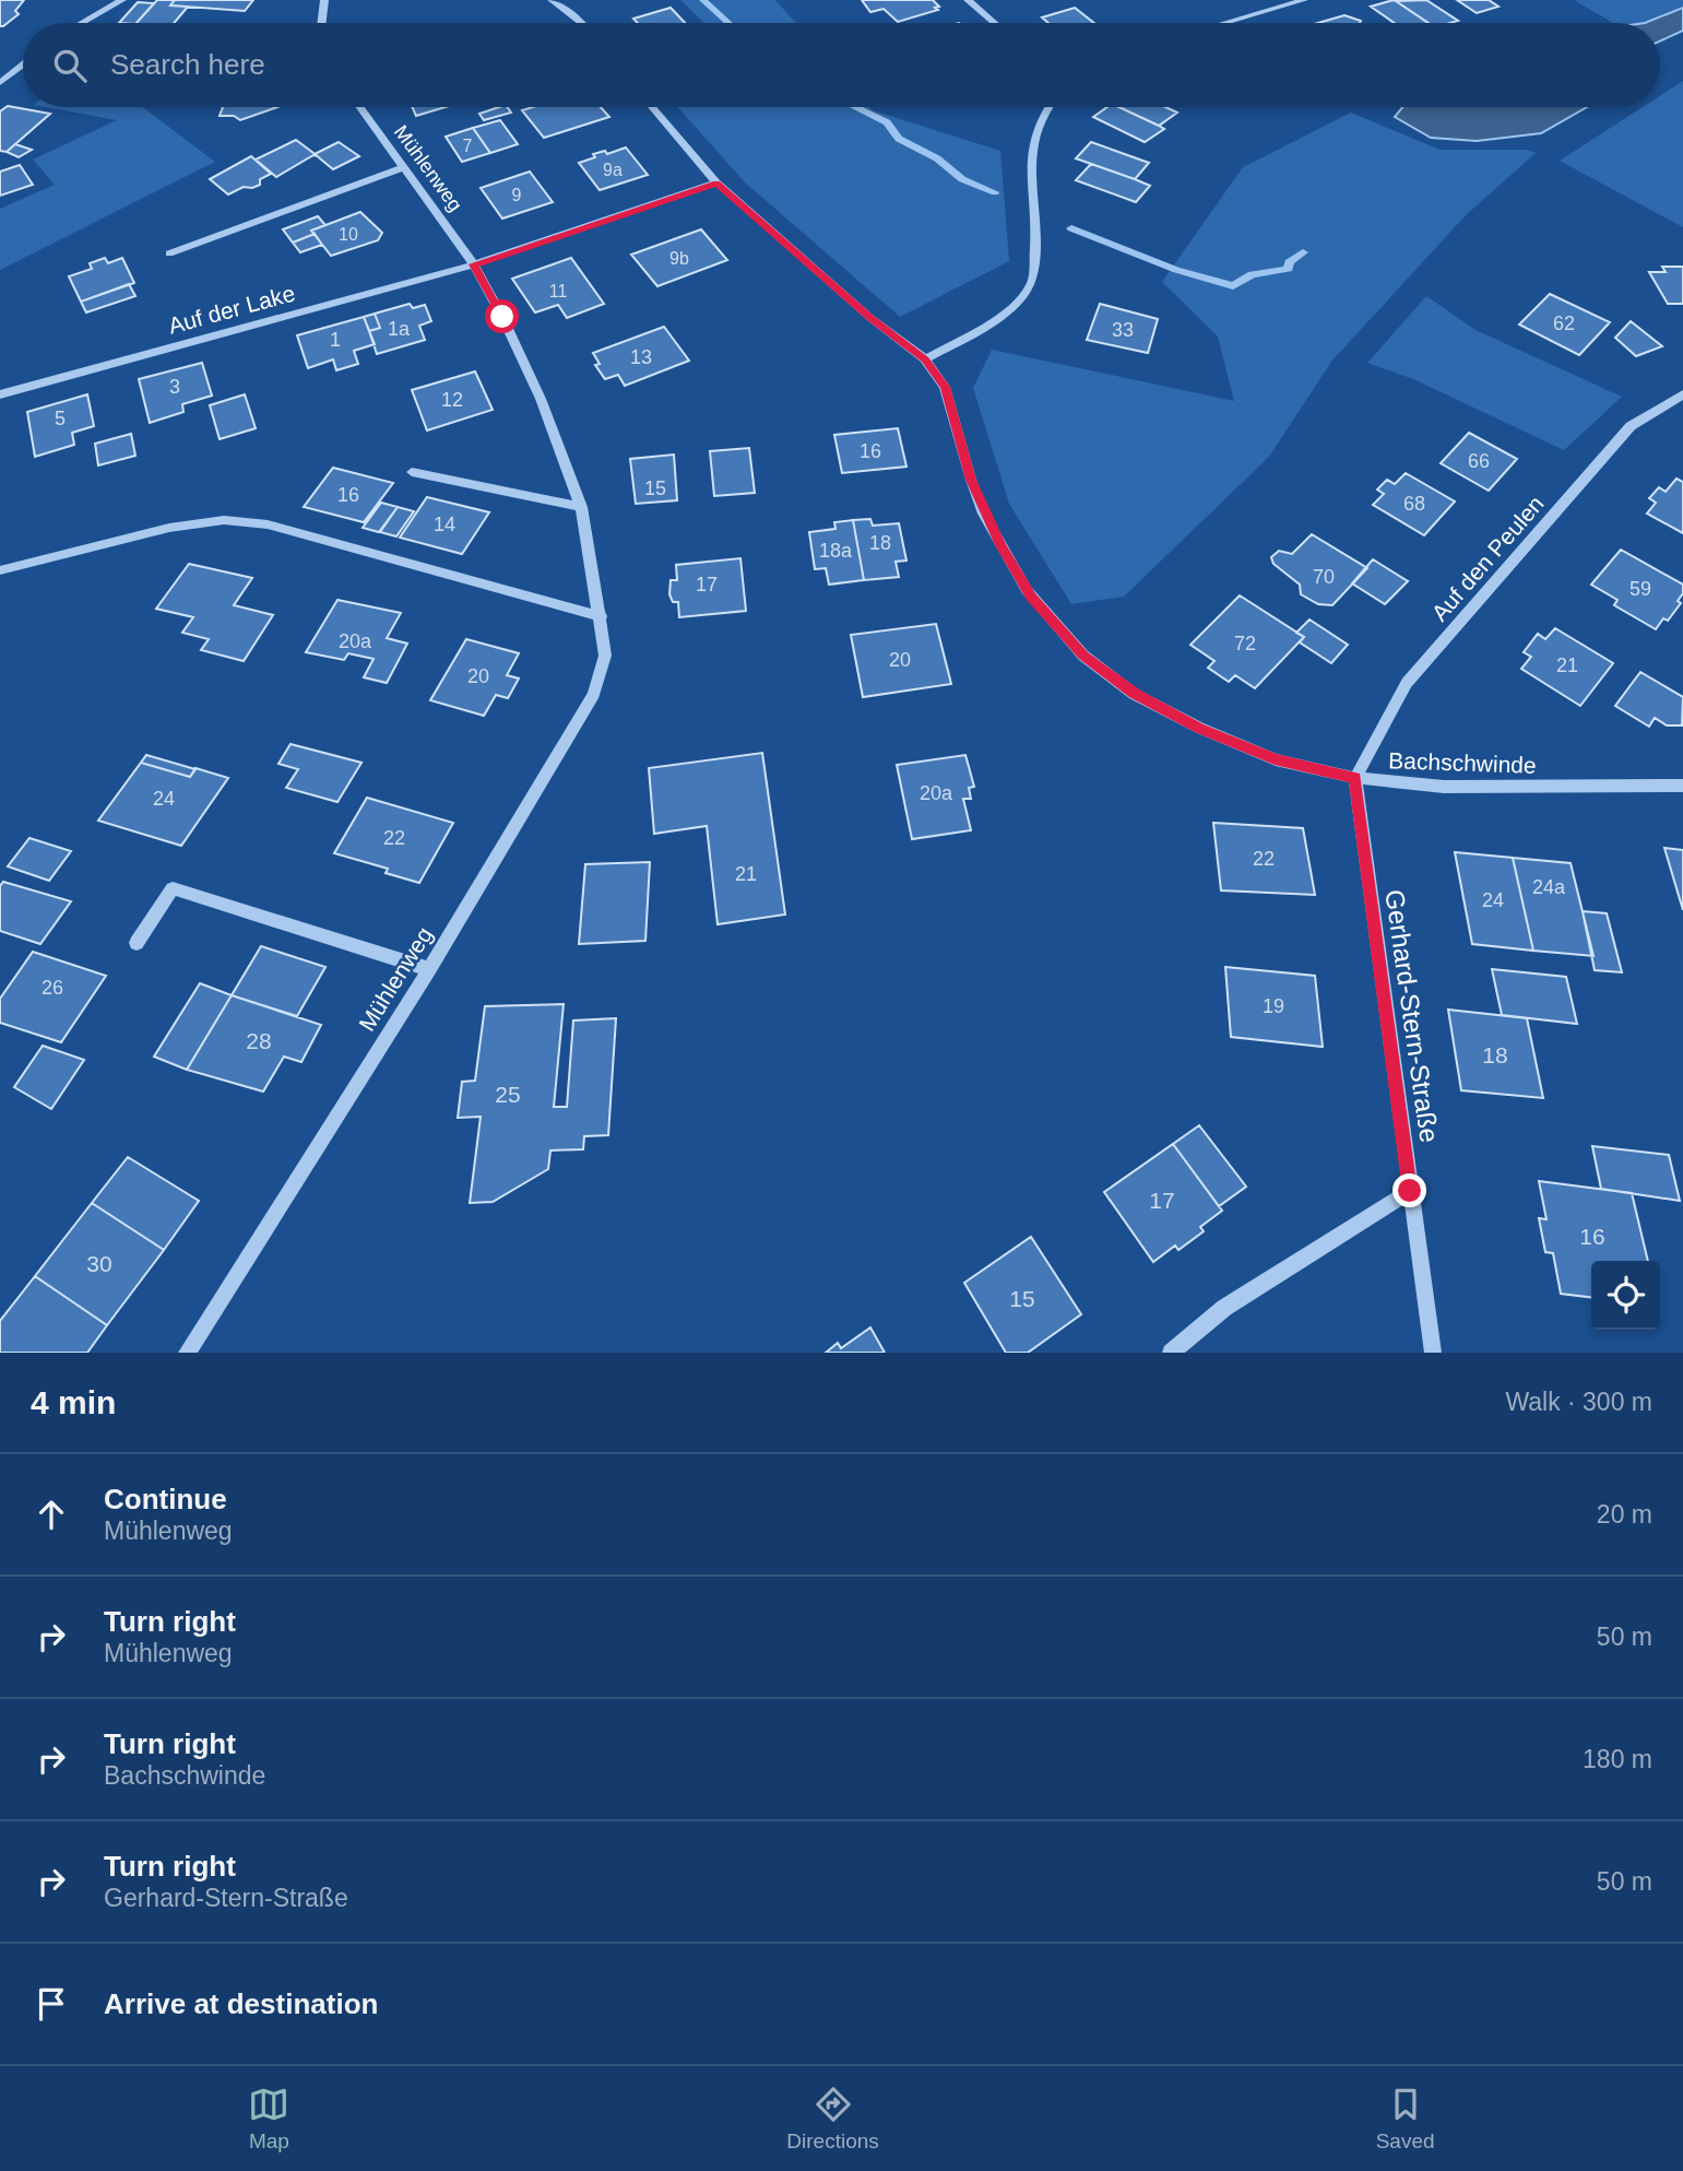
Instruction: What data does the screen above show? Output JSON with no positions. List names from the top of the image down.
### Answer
{
  "streets": {
    "street": [
      "Mühlenweg",
      "Auf der Lake",
      "Auf den Peulen",
      "Bachschwinde",
      "Gerhard-Stern-Straße"
    ]
  },
  "crossings": [
    ["Mühlenweg", "Auf der Lake"],
    ["Auf den Peulen", "Bachschwinde"],
    ["Auf den Peulen", "Gerhard-Stern-Straße"],
    ["Bachschwinde", "Gerhard-Stern-Straße"]
  ],
  "house_numbers": [
    "7",
    "9a",
    "9",
    "10",
    "9b",
    "11",
    "62",
    "1a",
    "33",
    "1",
    "13",
    "3",
    "12",
    "5",
    "16",
    "66",
    "15",
    "16",
    "68",
    "14",
    "18",
    "18a",
    "70",
    "17",
    "59",
    "20a",
    "72",
    "20",
    "21",
    "20",
    "20a",
    "24",
    "22",
    "22",
    "21",
    "24a",
    "24",
    "26",
    "19",
    "28",
    "18",
    "25",
    "17",
    "16",
    "30",
    "15"
  ],
  "page": {
    "search": "Search here",
    "heading": ["4 min", "Walk · 300 m"],
    "list": [
      ["Continue", "Mühlenweg", "20 m"],
      ["Turn right", "Mühlenweg", "50 m"],
      ["Turn right", "Bachschwinde", "180 m"],
      ["Turn right", "Gerhard-Stern-Straße", "50 m"],
      "Arrive at destination"
    ],
    "nav": ["Map", "Directions", "Saved"]
  }
}
